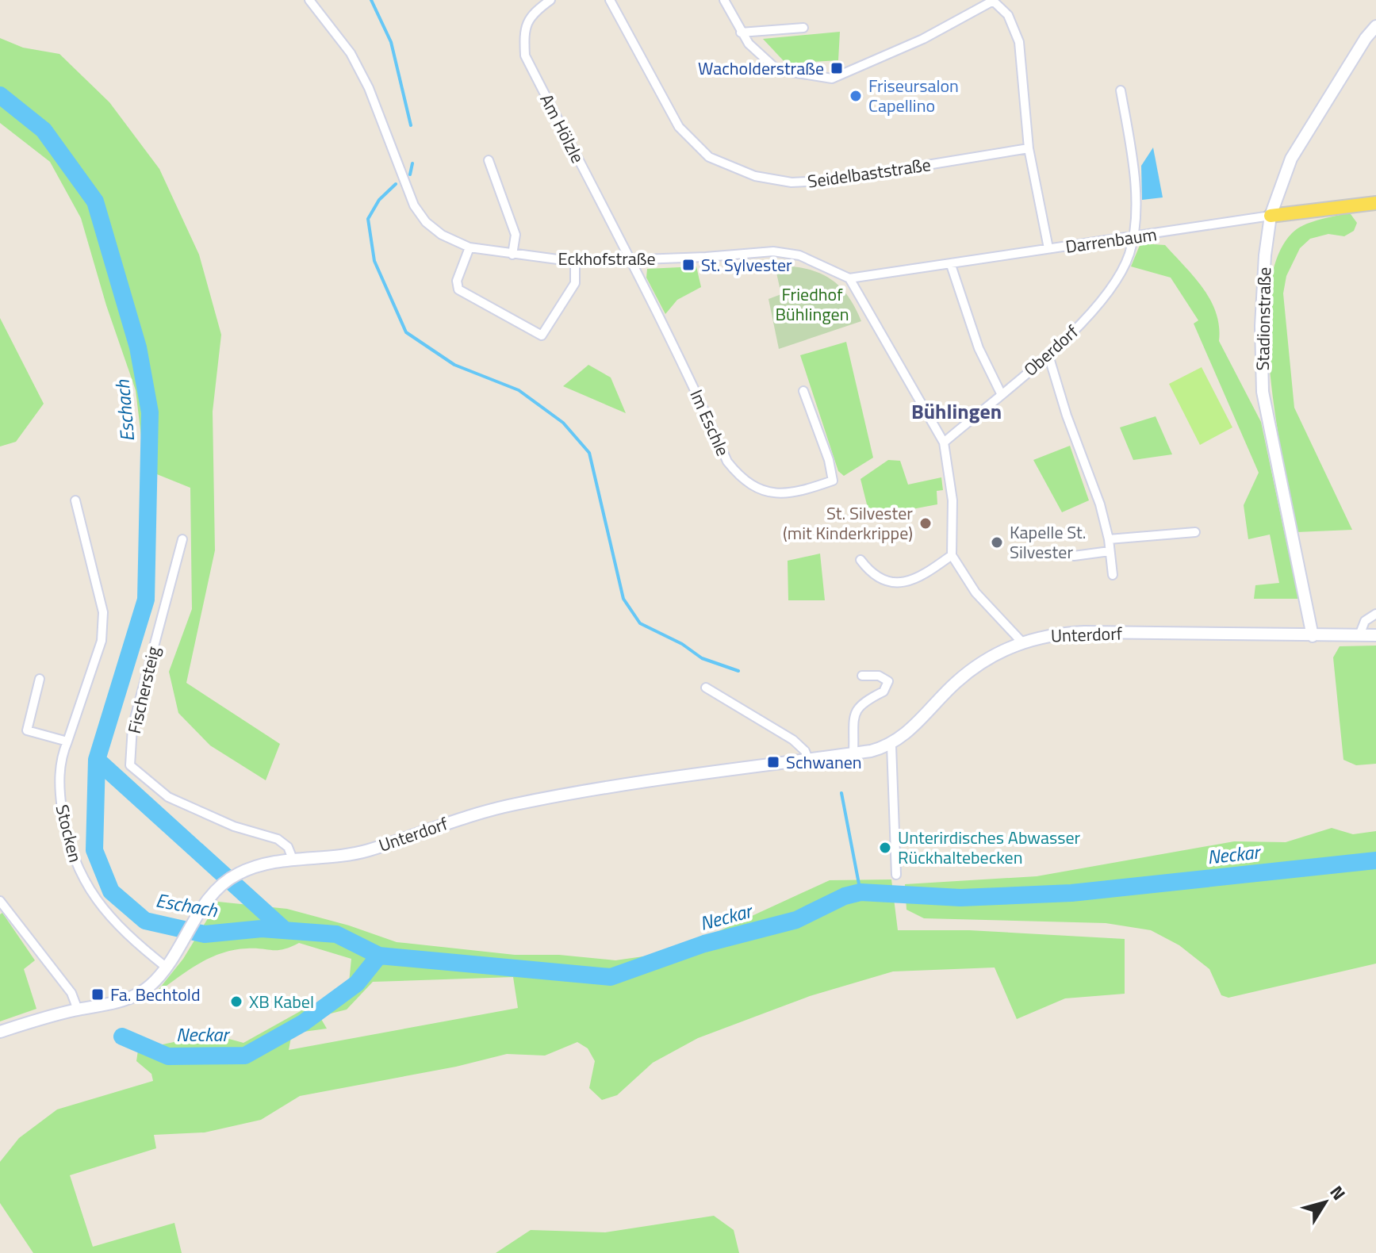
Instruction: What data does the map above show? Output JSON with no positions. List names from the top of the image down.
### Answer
{
  "streets": {
    "street": [
      "Am Hölzle",
      "Seidelbaststraße",
      "Darrenbaum",
      "Eckhofstraße",
      "Stadionstraße",
      "Oberdorf",
      "Im Eschle",
      "Unterdorf",
      "Fischersteig",
      "Stocken"
    ]
  },
  "crossings": [
    ["Am Hölzle", "Eckhofstraße"],
    ["Am Hölzle", "Im Eschle"],
    ["Darrenbaum", "Eckhofstraße"],
    ["Darrenbaum", "Stadionstraße"],
    ["Darrenbaum", "Oberdorf"],
    ["Eckhofstraße", "Im Eschle"],
    ["Stadionstraße", "Unterdorf"],
    ["Unterdorf", "Fischersteig"],
    ["Unterdorf", "Stocken"]
  ],
  "districts": ["Bühlingen"],
  "water": ["Eschach", "Neckar"],
  "parks": ["Friedhof Bühlingen"],
  "places": {
    "transit": [
      "Wacholderstraße",
      "St. Sylvester",
      "Schwanen",
      "Fa. Bechtold"
    ],
    "other": [
      "Friseursalon Capellino",
      "St. Silvester (mit Kinderkrippe)",
      "Kapelle St. Silvester",
      "Unterirdisches Abwasser Rückhaltebecken",
      "XB Kabel"
    ]
  },
  "north": "top right"
}
